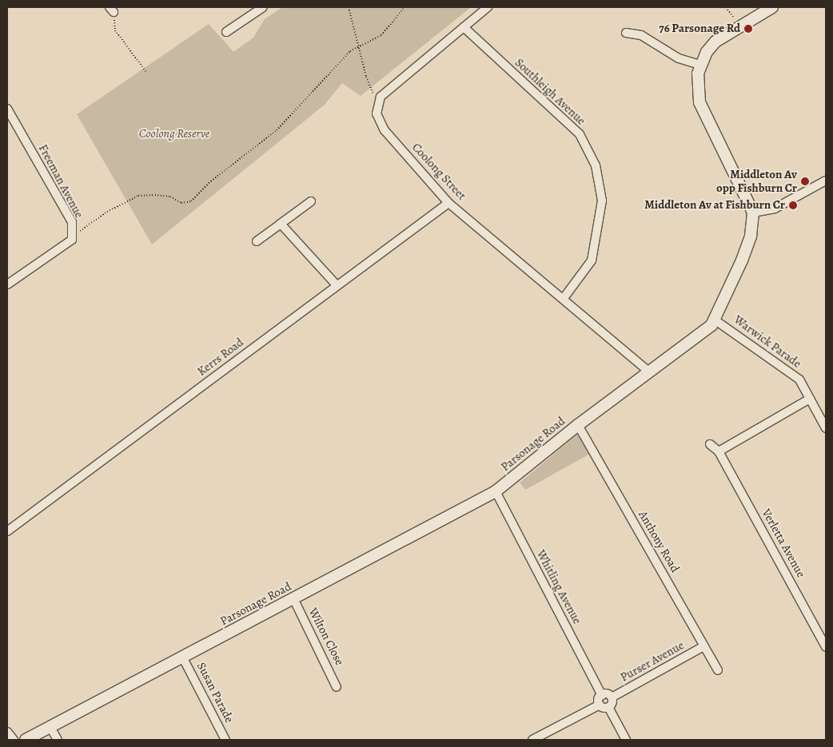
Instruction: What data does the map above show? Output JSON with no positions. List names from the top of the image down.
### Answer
{
  "streets": {
    "street": [
      "Southleigh Avenue",
      "Coolong Street",
      "Freeman Avenue",
      "Warwick Parade",
      "Kerrs Road",
      "Parsonage Road",
      "Anthony Road",
      "Verletta Avenue",
      "Whitling Avenue",
      "Wilton Close",
      "Purser Avenue",
      "Susan Parade"
    ]
  },
  "crossings": [
    ["Southleigh Avenue", "Coolong Street"],
    ["Coolong Street", "Kerrs Road"],
    ["Coolong Street", "Parsonage Road"],
    ["Warwick Parade", "Parsonage Road"],
    ["Parsonage Road", "Anthony Road"],
    ["Parsonage Road", "Whitling Avenue"],
    ["Parsonage Road", "Wilton Close"],
    ["Parsonage Road", "Susan Parade"],
    ["Anthony Road", "Purser Avenue"]
  ],
  "parks": ["Coolong Reserve"],
  "places": ["76 Parsonage Rd", "Middleton Av opp Fishburn Cr", "Middleton Av at Fishburn Cr"]
}
